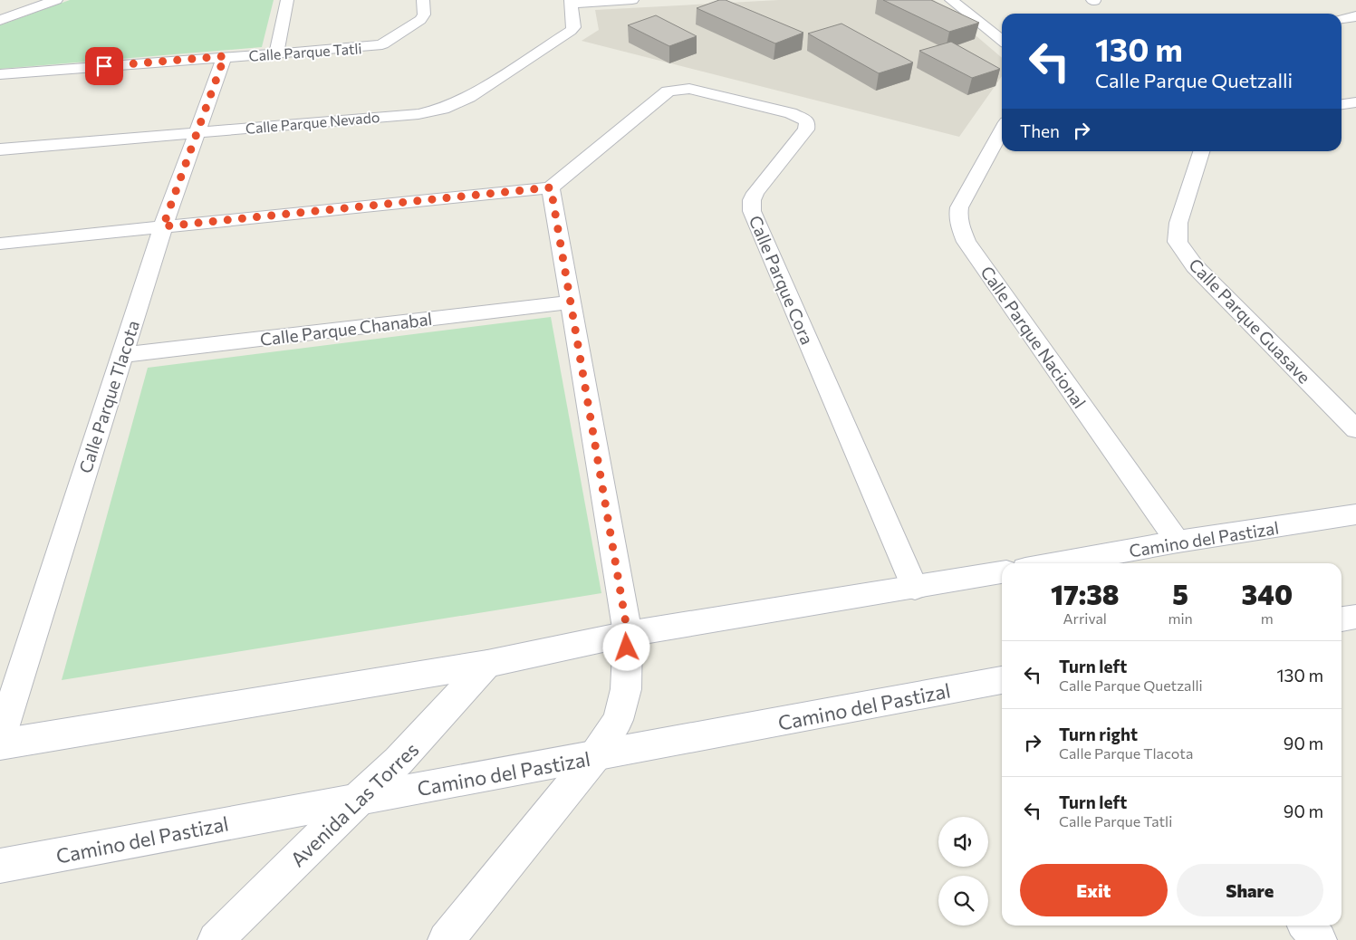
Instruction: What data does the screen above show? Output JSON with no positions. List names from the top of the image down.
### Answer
{
  "streets": {
    "street": [
      "Calle Parque Tatli",
      "Calle Parque Nevado",
      "Calle Parque Cora",
      "Calle Parque Guasave",
      "Calle Parque Chanabal",
      "Calle Parque Nacional",
      "Calle Parque Tlacota",
      "Camino del Pastizal",
      "Avenida Las Torres"
    ]
  },
  "crossings": [
    ["Calle Parque Tatli", "Calle Parque Tlacota"],
    ["Calle Parque Nevado", "Calle Parque Tlacota"],
    ["Calle Parque Chanabal", "Calle Parque Tlacota"],
    ["Calle Parque Nacional", "Camino del Pastizal"],
    ["Camino del Pastizal", "Avenida Las Torres"]
  ],
  "page": {
    "turn": ["130 m", "Calle Parque Quetzalli"],
    "then": "Then",
    "eta": [
      "17:38",
      "Arrival",
      "5",
      "min",
      "340",
      "m"
    ],
    "list": [
      {
        "name": "Turn left",
        "note": "Calle Parque Quetzalli",
        "value": "130 m"
      },
      {
        "name": "Turn right",
        "note": "Calle Parque Tlacota",
        "value": "90 m"
      },
      {
        "name": "Turn left",
        "note": "Calle Parque Tatli",
        "value": "90 m"
      }
    ],
    "buttons": ["Exit", "Share"]
  }
}
